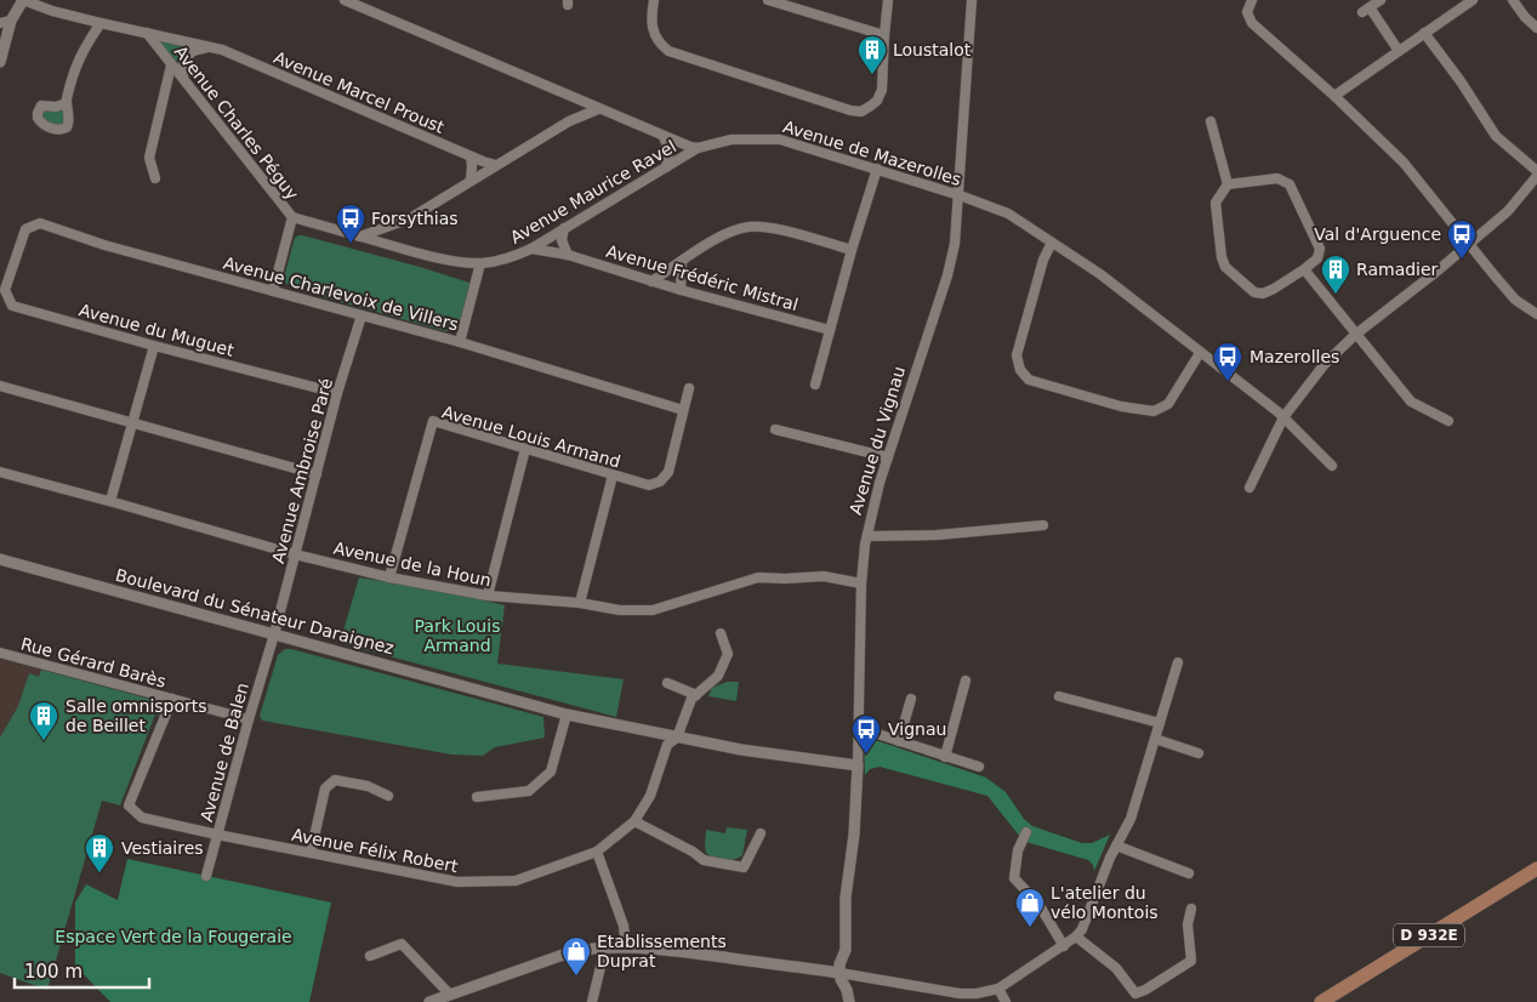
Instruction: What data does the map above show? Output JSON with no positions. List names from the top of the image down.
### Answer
{
  "streets": {
    "main road": ["D 932E"],
    "street": [
      "Avenue Marcel Proust",
      "Avenue Charles Péguy",
      "Avenue de Mazerolles",
      "Avenue Maurice Ravel",
      "Avenue Frédéric Mistral",
      "Avenue Charlevoix de Villers",
      "Avenue du Muguet",
      "Avenue Louis Armand",
      "Avenue du Vignau",
      "Avenue Ambroise Paré",
      "Avenue de la Houn",
      "Boulevard du Sénateur Daraignez",
      "Rue Gérard Barès",
      "Avenue de Balen",
      "Avenue Félix Robert"
    ]
  },
  "crossings": [
    ["Avenue Marcel Proust", "Avenue Charles Péguy"],
    ["Avenue Charles Péguy", "Avenue Maurice Ravel"],
    ["Avenue de Mazerolles", "Avenue Maurice Ravel"],
    ["Avenue de Mazerolles", "Avenue du Vignau"],
    ["Avenue Maurice Ravel", "Avenue Frédéric Mistral"],
    ["Avenue Charlevoix de Villers", "Avenue du Muguet"],
    ["Avenue Charlevoix de Villers", "Avenue Louis Armand"],
    ["Avenue Charlevoix de Villers", "Avenue Ambroise Paré"],
    ["Avenue du Muguet", "Avenue Ambroise Paré"],
    ["Avenue Louis Armand", "Avenue de la Houn"],
    ["Avenue du Vignau", "Avenue de la Houn"],
    ["Avenue du Vignau", "Boulevard du Sénateur Daraignez"],
    ["Avenue Ambroise Paré", "Avenue de la Houn"],
    ["Avenue Ambroise Paré", "Boulevard du Sénateur Daraignez"],
    ["Avenue Ambroise Paré", "Avenue de Balen"],
    ["Boulevard du Sénateur Daraignez", "Avenue de Balen"],
    ["Boulevard du Sénateur Daraignez", "Avenue Félix Robert"],
    ["Rue Gérard Barès", "Avenue de Balen"],
    ["Rue Gérard Barès", "Avenue Félix Robert"],
    ["Avenue de Balen", "Avenue Félix Robert"]
  ],
  "parks": ["Park Louis Armand", "Espace Vert de la Fougeraie"],
  "places": {
    "building": [
      "Loustalot",
      "Ramadier",
      "Salle omnisports de Beillet",
      "Vestiaires"
    ],
    "bus stop": [
      "Forsythias",
      "Val d'Arguence",
      "Mazerolles",
      "Vignau"
    ],
    "shop": ["L'atelier du vélo Montois", "Etablissements Duprat"]
  },
  "scale_bar": "100 m"
}
